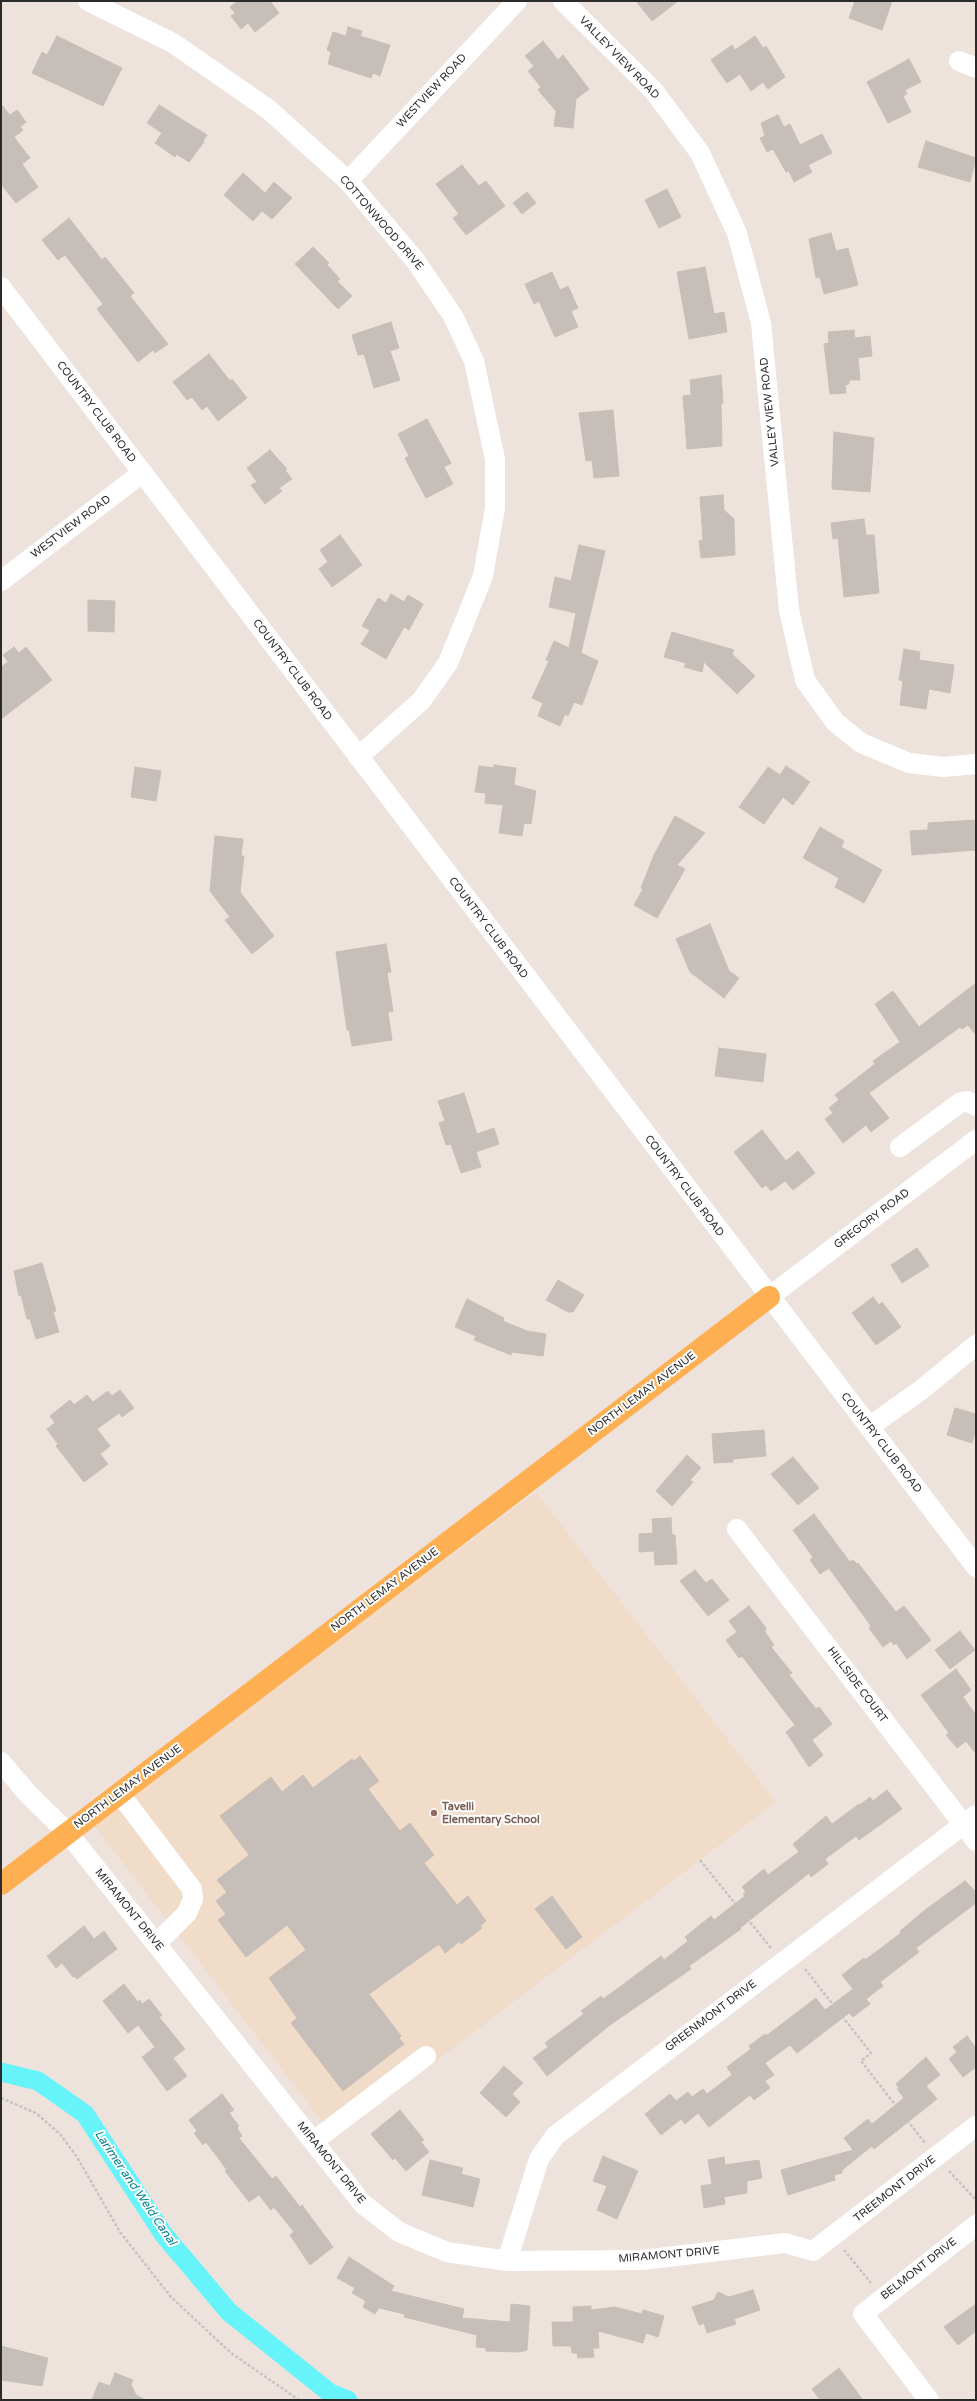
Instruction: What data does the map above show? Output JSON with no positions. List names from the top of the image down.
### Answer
{
  "streets": {
    "main road": ["NORTH LEMAY AVENUE"],
    "street": [
      "VALLEY VIEW ROAD",
      "WESTVIEW ROAD",
      "COTTONWOOD DRIVE",
      "COUNTRY CLUB ROAD",
      "GREGORY ROAD",
      "HILLSIDE COURT",
      "MIRAMONT DRIVE",
      "GREENMONT DRIVE",
      "TREEMONT DRIVE",
      "BELMONT DRIVE"
    ]
  },
  "crossings": [
    ["WESTVIEW ROAD", "COTTONWOOD DRIVE"],
    ["WESTVIEW ROAD", "COUNTRY CLUB ROAD"],
    ["COTTONWOOD DRIVE", "COUNTRY CLUB ROAD"],
    ["COUNTRY CLUB ROAD", "GREGORY ROAD"],
    ["COUNTRY CLUB ROAD", "NORTH LEMAY AVENUE"],
    ["GREGORY ROAD", "NORTH LEMAY AVENUE"],
    ["NORTH LEMAY AVENUE", "MIRAMONT DRIVE"],
    ["HILLSIDE COURT", "GREENMONT DRIVE"],
    ["MIRAMONT DRIVE", "GREENMONT DRIVE"],
    ["MIRAMONT DRIVE", "TREEMONT DRIVE"]
  ],
  "water": ["Larimer and Weld Canal"],
  "places": ["Tavelli Elementary School"]
}
